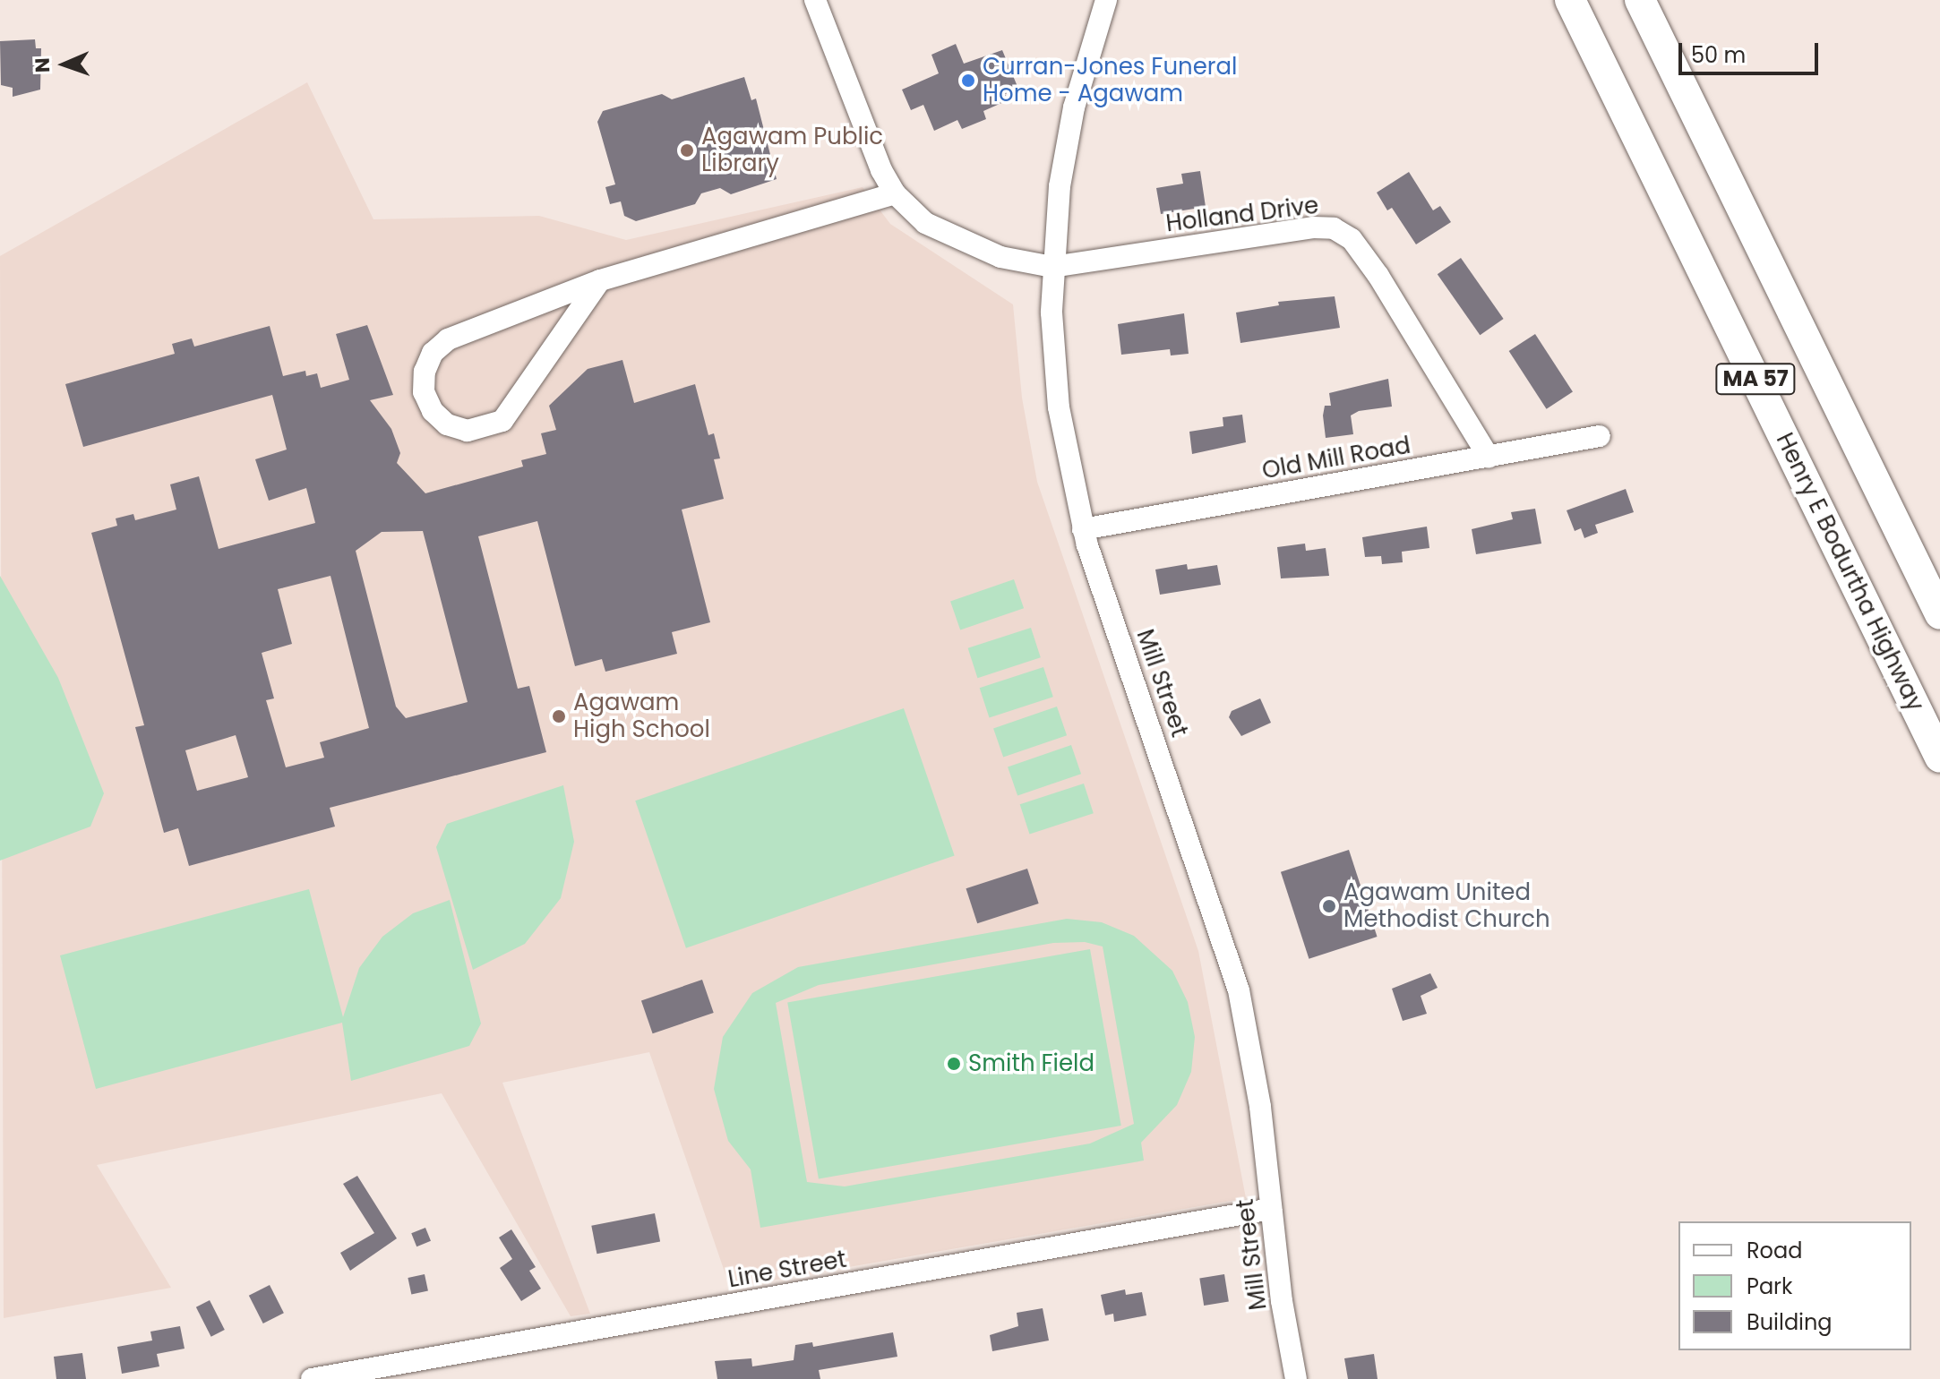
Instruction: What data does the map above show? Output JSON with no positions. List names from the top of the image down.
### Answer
{
  "streets": {
    "highway": ["MA 57", "Henry E Bodurtha Highway"],
    "street": [
      "Holland Drive",
      "Old Mill Road",
      "Mill Street",
      "Line Street"
    ]
  },
  "crossings": [
    ["Holland Drive", "Old Mill Road"],
    ["Holland Drive", "Mill Street"],
    ["Old Mill Road", "Mill Street"],
    ["Mill Street", "Line Street"]
  ],
  "places": [
    "Curran-Jones Funeral Home - Agawam",
    "Agawam Public Library",
    "Agawam High School",
    "Agawam United Methodist Church",
    "Smith Field"
  ],
  "legend": ["Road", "Park", "Building"],
  "scale_bar": "50 m",
  "north": "left"
}
